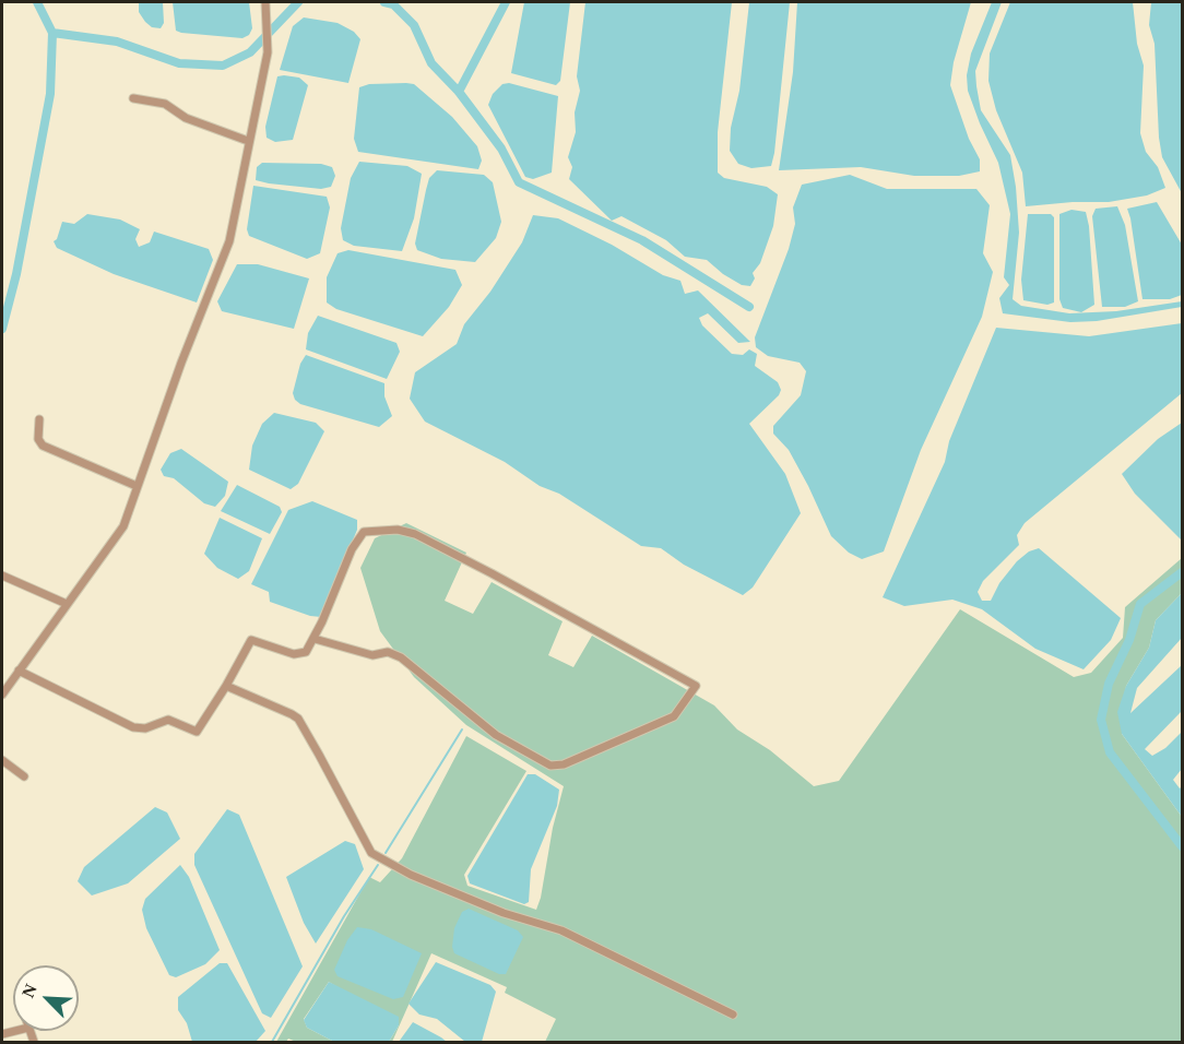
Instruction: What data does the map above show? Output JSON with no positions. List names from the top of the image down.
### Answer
{
  "north": "top left"
}
